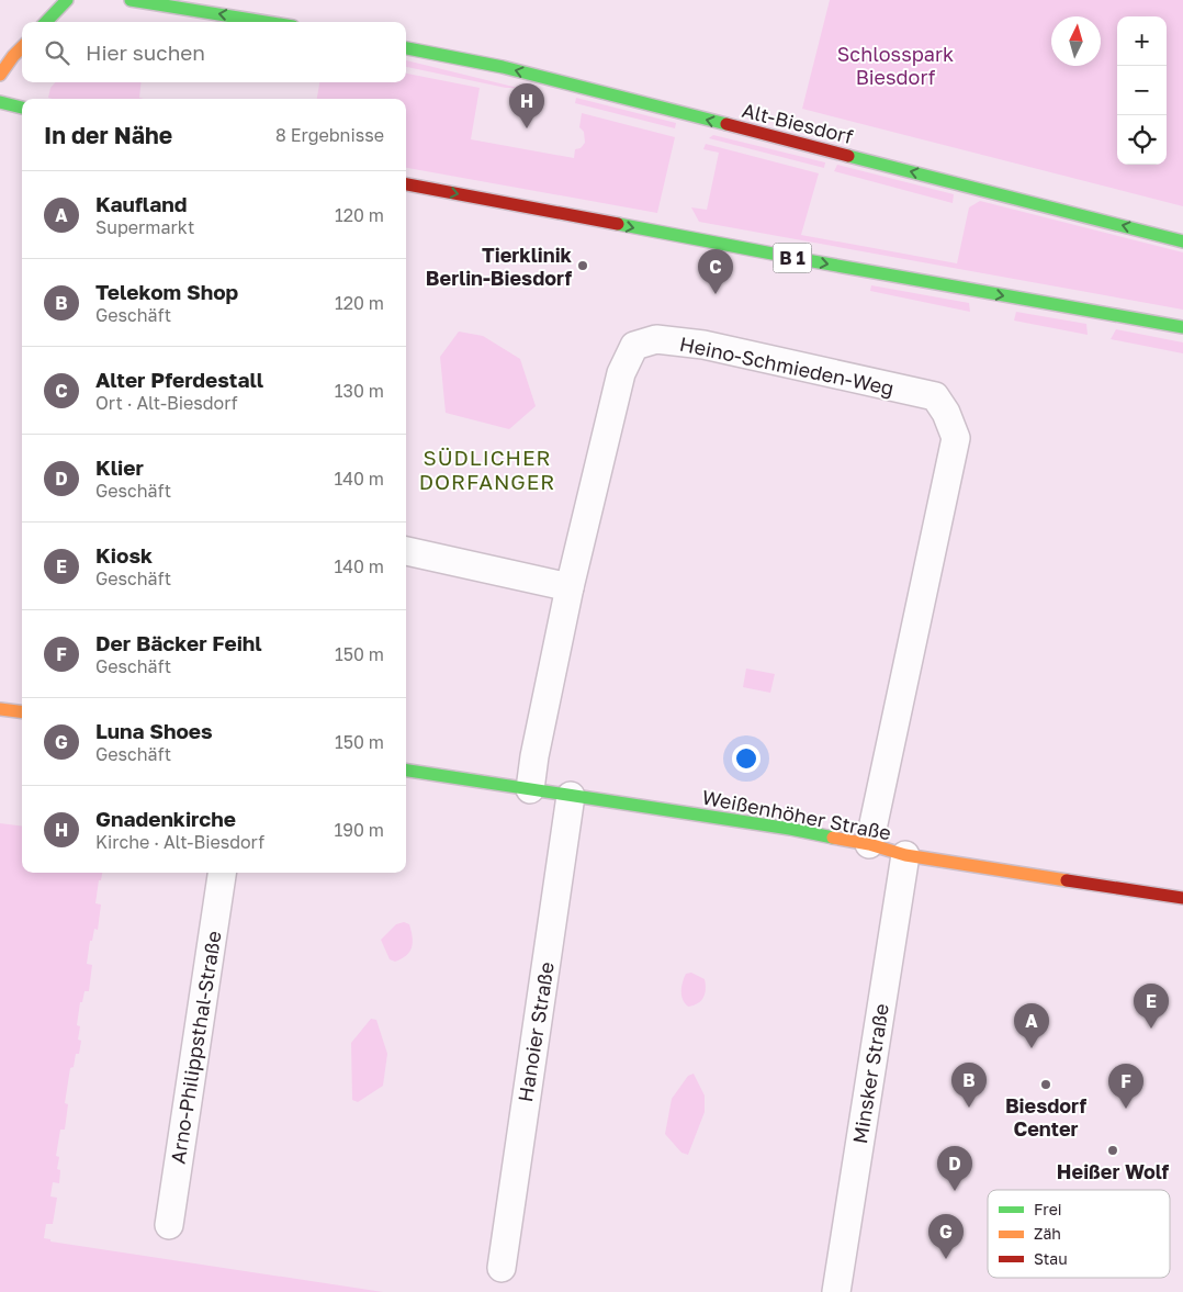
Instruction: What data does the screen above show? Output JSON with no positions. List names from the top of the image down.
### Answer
{
  "streets": {
    "main road": ["Alt-Biesdorf", "B 1", "Weißenhöher Straße"],
    "street": [
      "Heino-Schmieden-Weg",
      "Hanoier Straße",
      "Arno-Philippsthal-Straße",
      "Minsker Straße"
    ]
  },
  "crossings": [
    ["Heino-Schmieden-Weg", "Weißenhöher Straße"],
    ["Weißenhöher Straße", "Hanoier Straße"],
    ["Weißenhöher Straße", "Minsker Straße"]
  ],
  "districts": ["SÜDLICHER DORFANGER"],
  "parks": ["Schlosspark Biesdorf"],
  "places": ["Tierklinik Berlin-Biesdorf", "Biesdorf Center", "Heißer Wolf"],
  "legend": ["Frei", "Zäh", "Stau"],
  "north": "top",
  "page": {
    "map_buttons": ["+", "−"],
    "search": "Hier suchen",
    "pins": [
      "H",
      "C",
      "E",
      "A",
      "B",
      "F",
      "D",
      "G"
    ],
    "heading": ["In der Nähe", "8 Ergebnisse"],
    "list": [
      {
        "mark": "A",
        "name": "Kaufland",
        "note": "Supermarkt",
        "value": "120 m"
      },
      {
        "mark": "B",
        "name": "Telekom Shop",
        "note": "Geschäft",
        "value": "120 m"
      },
      {
        "mark": "C",
        "name": "Alter Pferdestall",
        "note": "Ort · Alt-Biesdorf",
        "value": "130 m"
      },
      {
        "mark": "D",
        "name": "Klier",
        "note": "Geschäft",
        "value": "140 m"
      },
      {
        "mark": "E",
        "name": "Kiosk",
        "note": "Geschäft",
        "value": "140 m"
      },
      {
        "mark": "F",
        "name": "Der Bäcker Feihl",
        "note": "Geschäft",
        "value": "150 m"
      },
      {
        "mark": "G",
        "name": "Luna Shoes",
        "note": "Geschäft",
        "value": "150 m"
      },
      {
        "mark": "H",
        "name": "Gnadenkirche",
        "note": "Kirche · Alt-Biesdorf",
        "value": "190 m"
      }
    ]
  }
}
